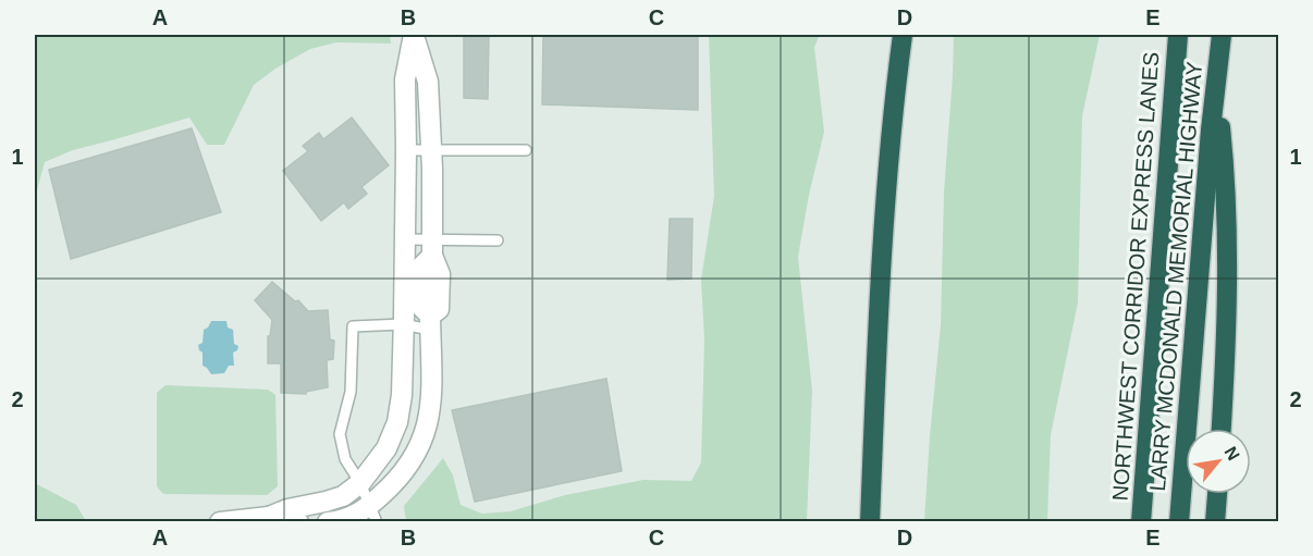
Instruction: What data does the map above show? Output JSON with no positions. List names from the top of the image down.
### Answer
{
  "streets": {
    "highway": ["NORTHWEST CORRIDOR EXPRESS LANES", "LARRY MCDONALD MEMORIAL HIGHWAY"]
  },
  "north": "top right",
  "grid": {
    "columns": [
      "A",
      "B",
      "C",
      "D",
      "E"
    ],
    "rows": ["1", "2"]
  }
}
